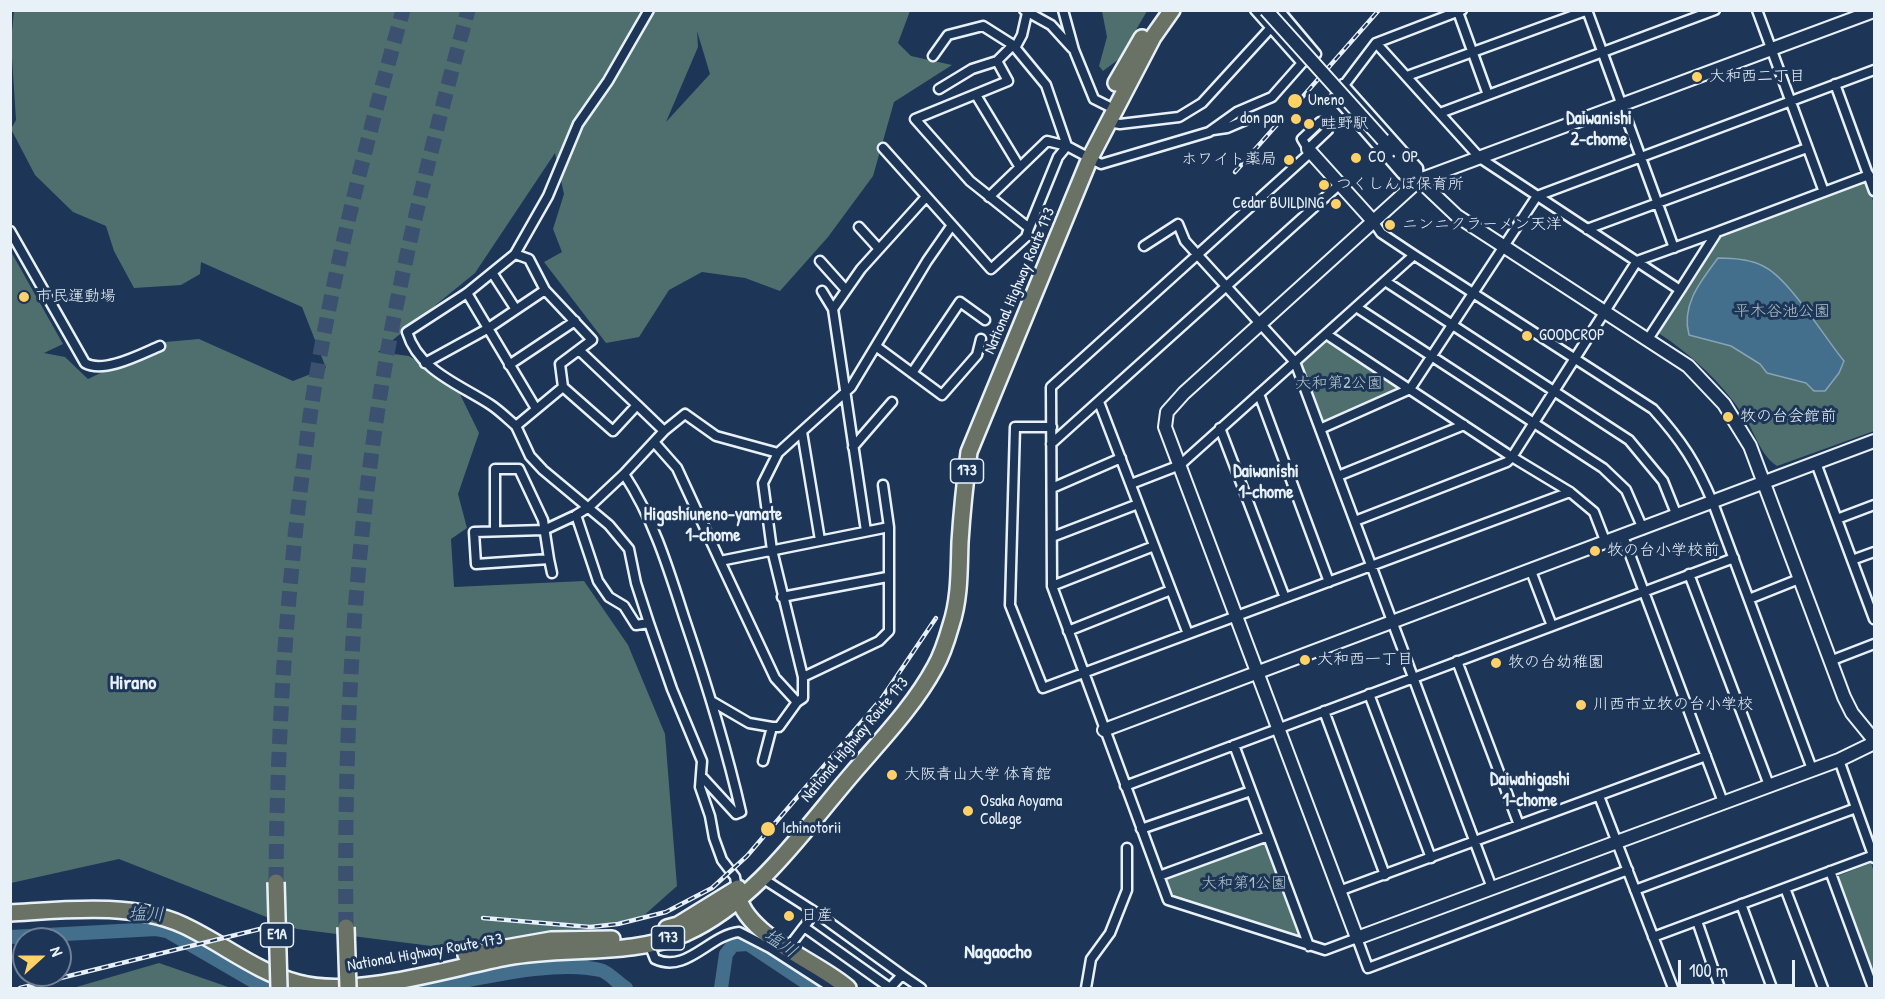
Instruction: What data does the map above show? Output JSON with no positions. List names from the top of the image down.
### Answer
{
  "streets": {
    "highway": ["National Highway Route 173", "173", "E1A"]
  },
  "districts": [
    "Daiwanishi 2-chome",
    "Daiwanishi 1-chome",
    "Higashiuneno-yamate 1-chome",
    "Hirano",
    "Daiwahigashi 1-chome",
    "Nagaocho"
  ],
  "water": ["塩川"],
  "parks": ["平木谷池公園", "大和第2公園", "大和第1公園"],
  "places": [
    "大和西二丁目",
    "Uneno",
    "don pan",
    "畦野駅",
    "CO・OP",
    "ホワイト薬局",
    "つくしんぼ保育所",
    "Cedar BUILDING",
    "ニンニクラーメン天洋",
    "市民運動場",
    "GOODCROP",
    "牧の台会館前",
    "牧の台小学校前",
    "大和西一丁目",
    "牧の台幼稚園",
    "川西市立牧の台小学校",
    "大阪青山大学 体育館",
    "Osaka Aoyama College",
    "Ichinotorii",
    "日産"
  ],
  "scale_bar": "100 m",
  "north": "right"
}
